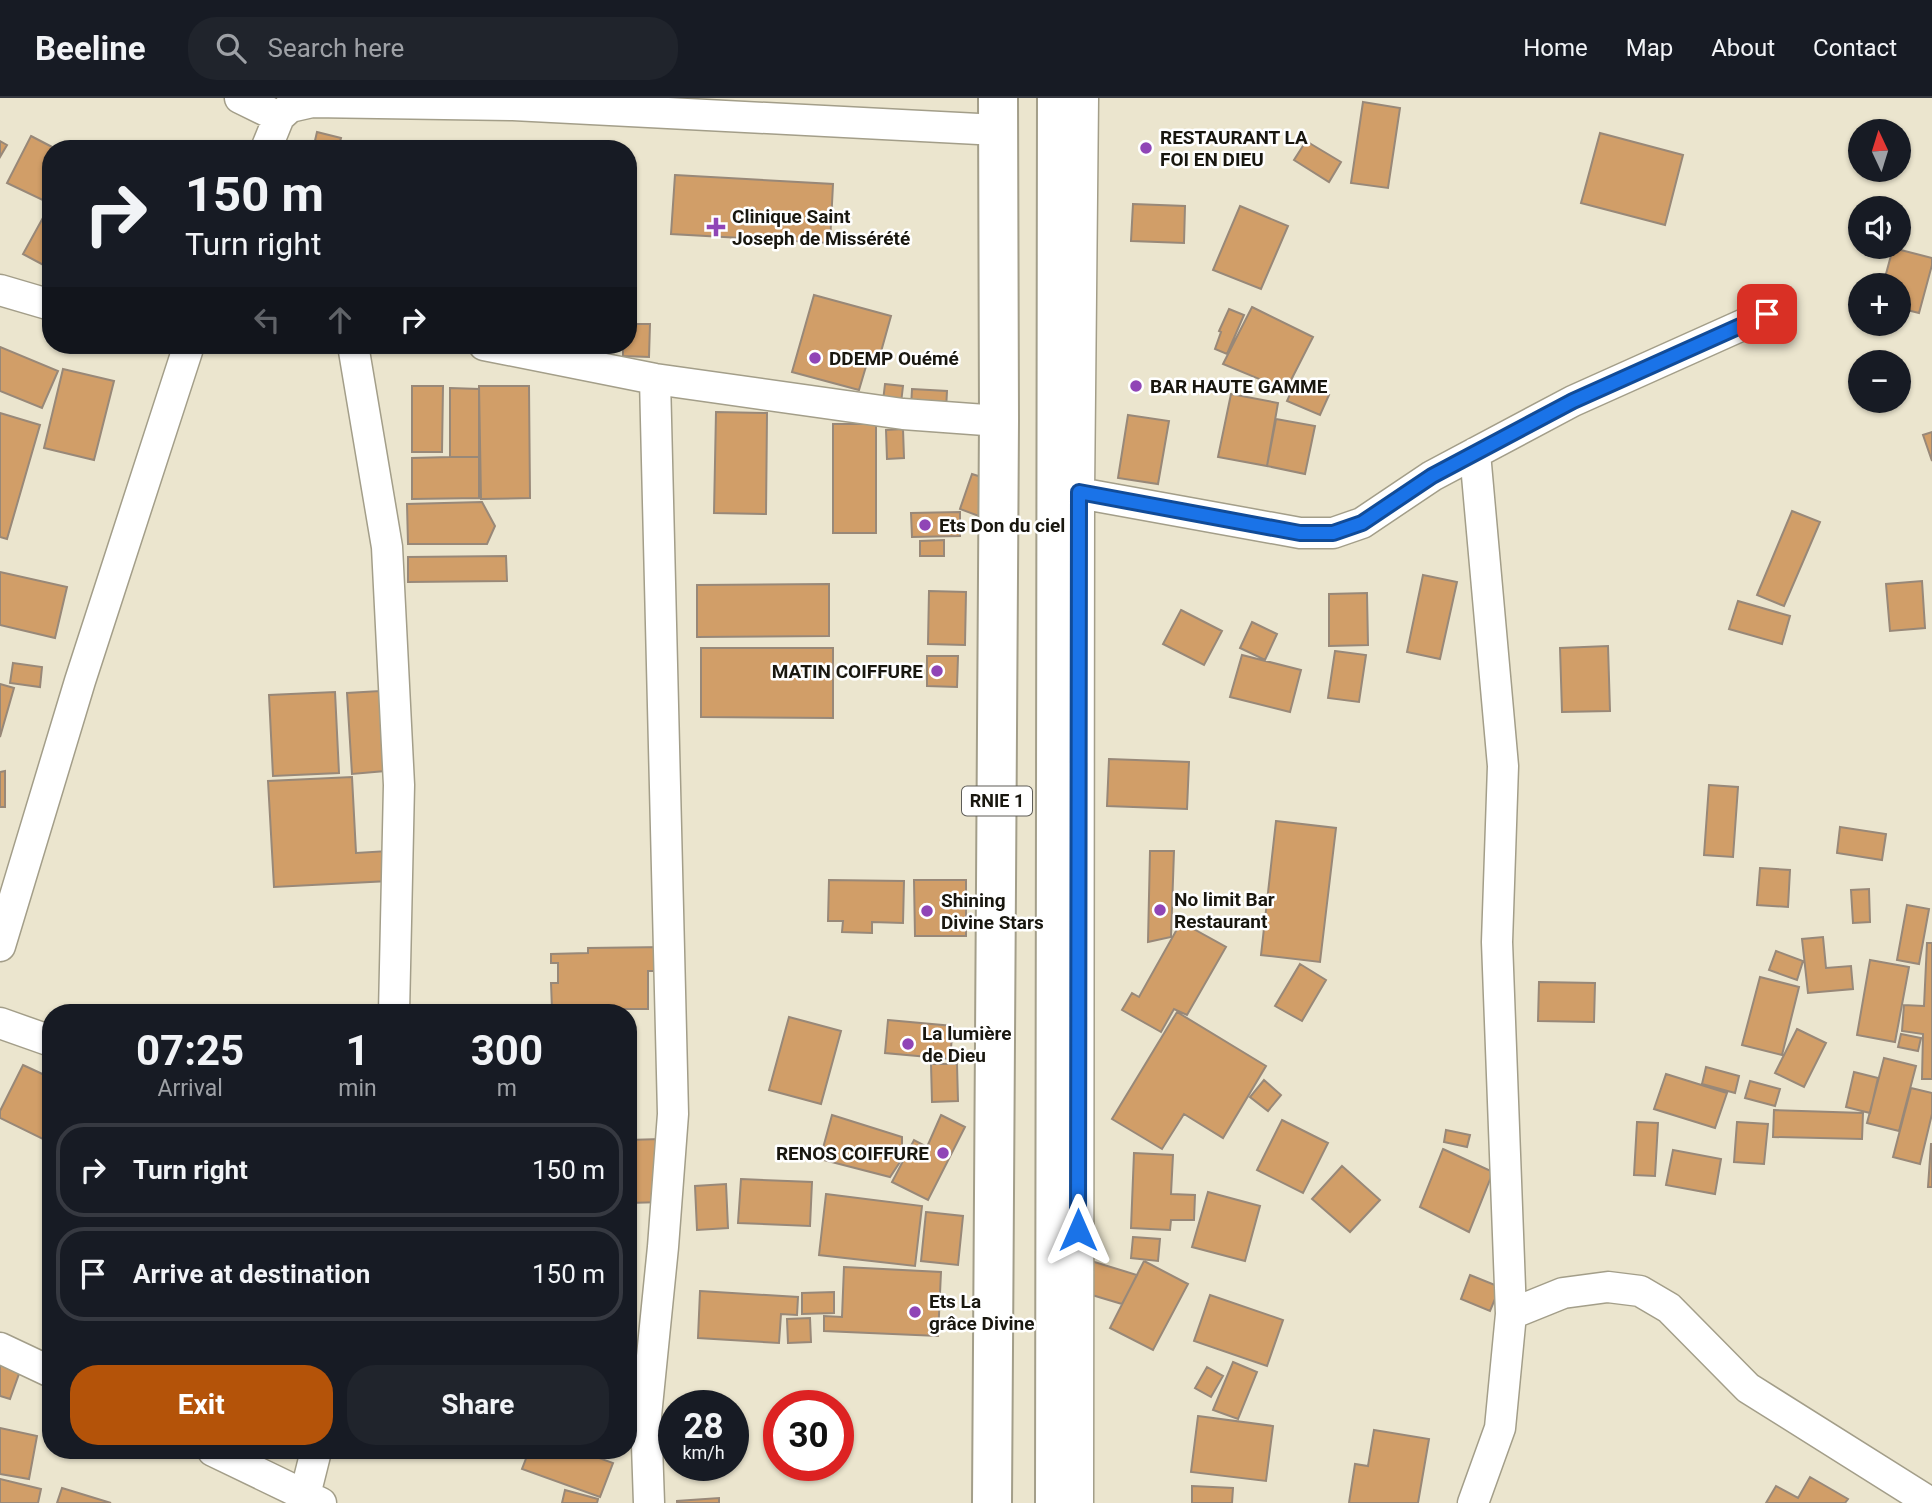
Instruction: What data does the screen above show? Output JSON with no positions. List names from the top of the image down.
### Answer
{
  "streets": {
    "highway": ["RNIE 1"]
  },
  "places": {
    "other": [
      "RESTAURANT LA FOI EN DIEU",
      "DDEMP Ouémé",
      "BAR HAUTE GAMME",
      "Ets Don du ciel",
      "MATIN COIFFURE",
      "No limit Bar Restaurant",
      "Shining Divine Stars",
      "La lumière de Dieu",
      "RENOS COIFFURE",
      "Ets La grâce Divine"
    ],
    "health": ["Clinique Saint Joseph de Missérété"]
  },
  "north": "top",
  "page": {
    "header": "Beeline",
    "search": "Search here",
    "nav": [
      "Home",
      "Map",
      "About",
      "Contact"
    ],
    "map_buttons": ["+", "−"],
    "turn": ["150 m", "Turn right"],
    "eta": [
      "07:25",
      "Arrival",
      "1",
      "min",
      "300",
      "m"
    ],
    "list": [
      {
        "name": "Turn right",
        "value": "150 m"
      },
      {
        "name": "Arrive at destination",
        "value": "150 m"
      }
    ],
    "buttons": ["Exit", "Share"],
    "speed": "28 km/h",
    "limit": "30"
  }
}
